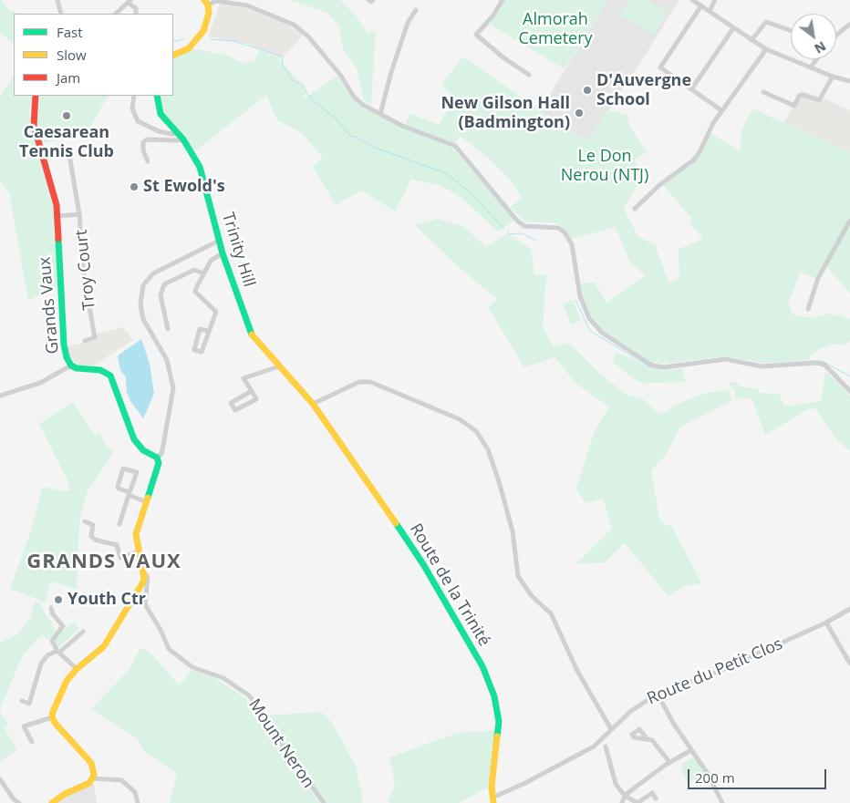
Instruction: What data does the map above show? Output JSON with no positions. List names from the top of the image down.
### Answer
{
  "streets": {
    "main road": ["Trinity Hill", "Grands Vaux", "Route de la Trinité"],
    "street": ["Troy Court", "Route du Petit Clos", "Mount Neron"]
  },
  "crossings": [
    ["Trinity Hill", "Route de la Trinité"],
    ["Troy Court", "Grands Vaux"],
    ["Route de la Trinité", "Route du Petit Clos"]
  ],
  "districts": ["GRANDS VAUX"],
  "parks": ["Almorah Cemetery", "Le Don Nerou (NTJ)"],
  "places": [
    "D'Auvergne School",
    "New Gilson Hall (Badmington)",
    "Caesarean Tennis Club",
    "St Ewold's",
    "Youth Ctr"
  ],
  "legend": ["Fast", "Slow", "Jam"],
  "scale_bar": "200 m",
  "north": "bottom right"
}
